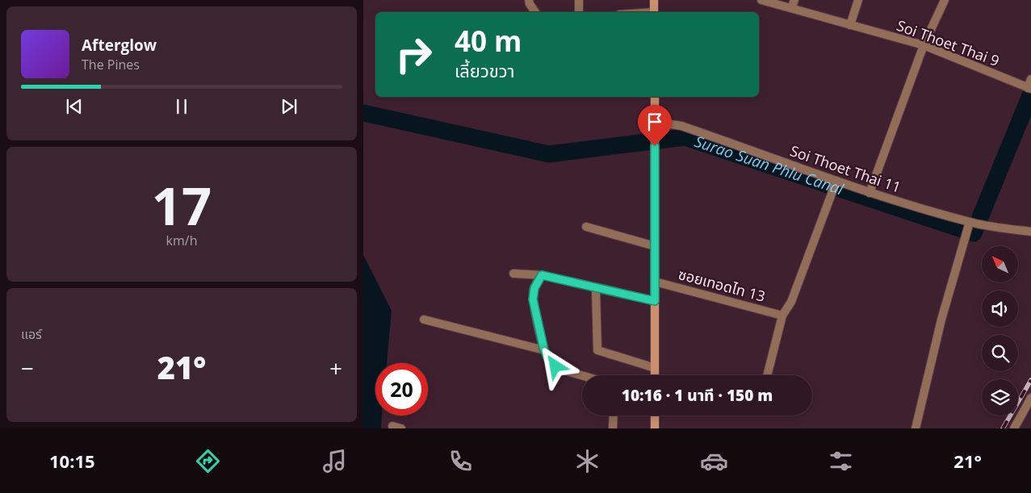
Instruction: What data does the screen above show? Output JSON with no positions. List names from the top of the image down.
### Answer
{
  "streets": {
    "street": ["Soi Thoet Thai 9", "Soi Thoet Thai 11", "ซอยเทอดไท 13"]
  },
  "water": ["Surao Suan Phlu Canal"],
  "north": "top left",
  "page": {
    "turn": ["40 m", "เลี้ยวขวา"],
    "song": ["Afterglow", "The Pines"],
    "tile": [
      ["17", "km/h"],
      "แอร์"
    ],
    "heat": ["−", "21°", "+"],
    "limit": "20",
    "trip": "10:16 · 1 นาที · 150 m",
    "tabs": ["10:15", "21°"]
  }
}
